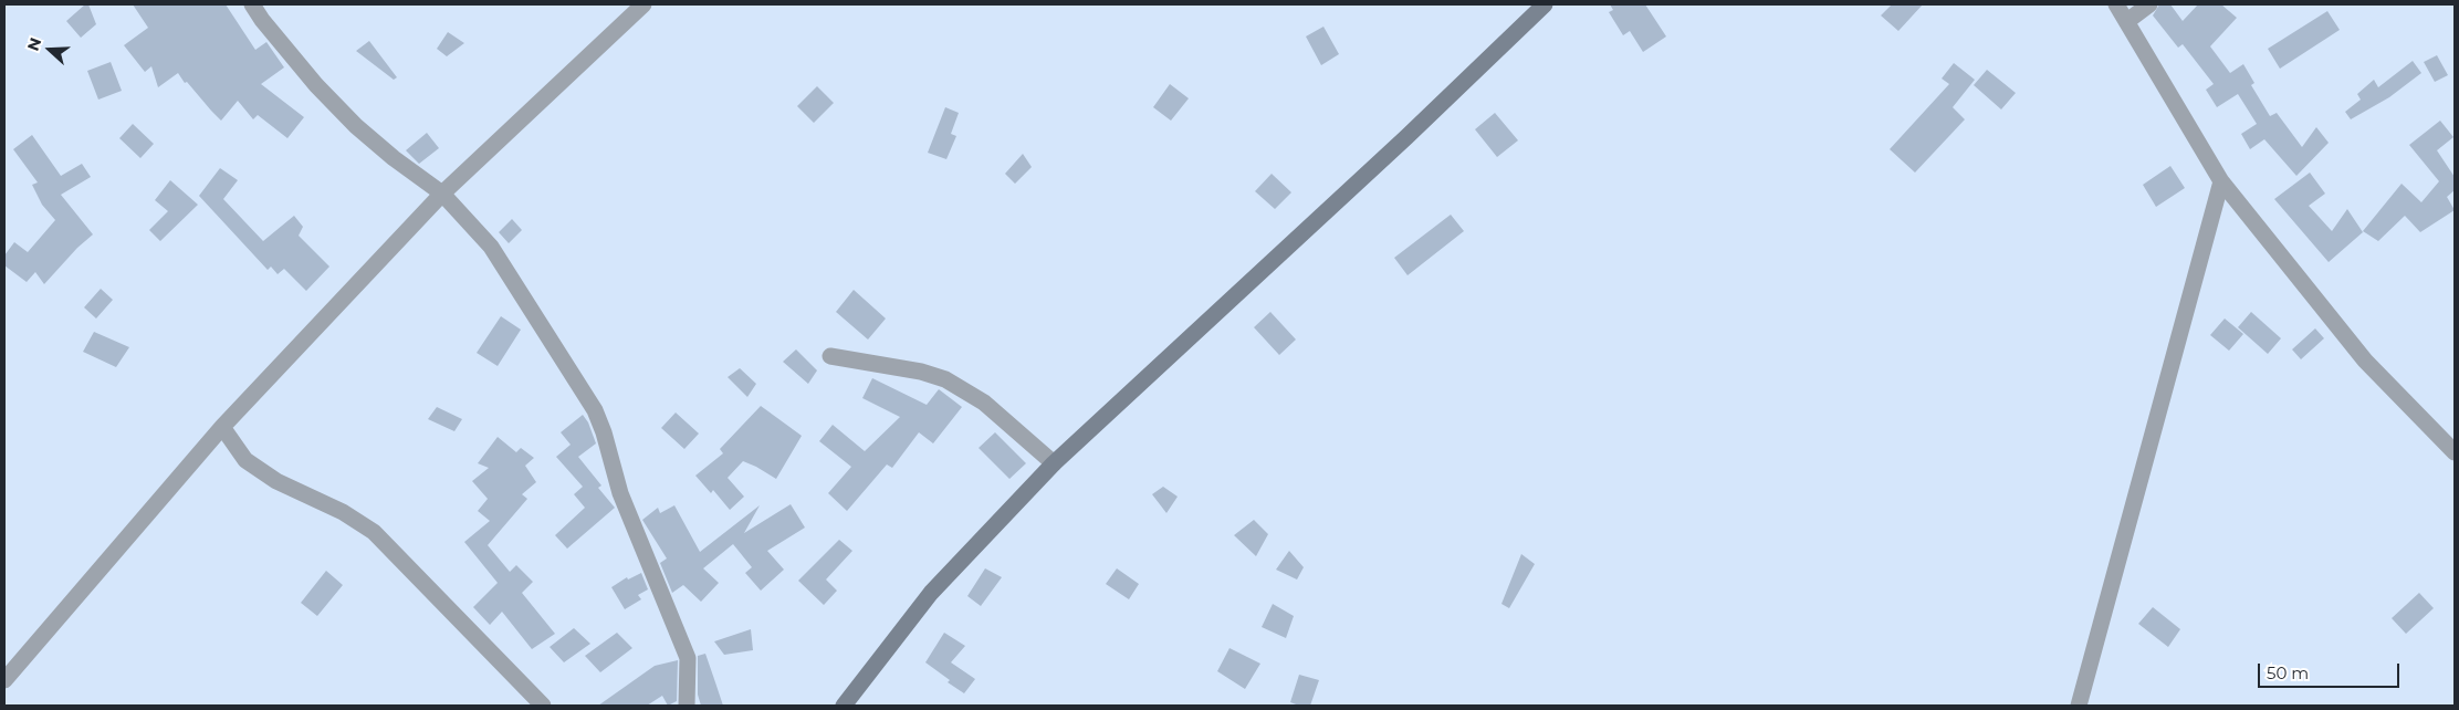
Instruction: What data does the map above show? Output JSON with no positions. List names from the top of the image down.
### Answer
{
  "scale_bar": "50 m",
  "north": "left"
}
